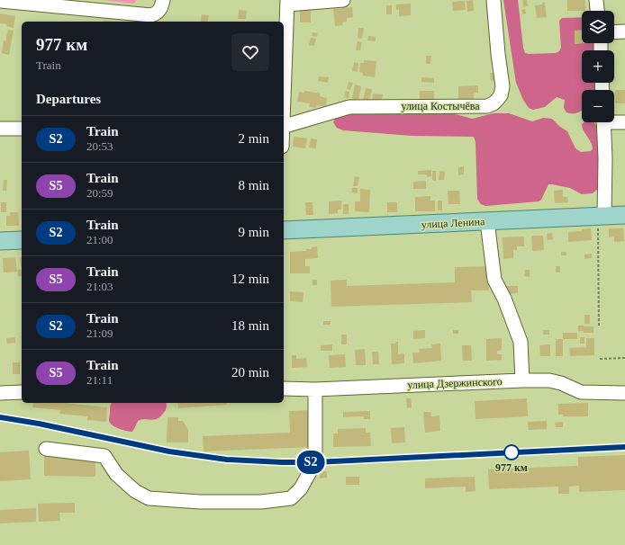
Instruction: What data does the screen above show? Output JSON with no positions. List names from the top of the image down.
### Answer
{
  "streets": {
    "main road": ["улица Ленина"],
    "street": ["улица Костычёва", "улица Дзержинского"]
  },
  "places": ["977 км"],
  "page": {
    "on_map": "S2",
    "map_buttons": ["+", "−"],
    "heading": [
      ["977 км", "Train"],
      "Departures"
    ],
    "list": [
      {
        "mark": "S2",
        "name": "Train",
        "note": "20:53",
        "value": "2 min"
      },
      {
        "mark": "S5",
        "name": "Train",
        "note": "20:59",
        "value": "8 min"
      },
      {
        "mark": "S2",
        "name": "Train",
        "note": "21:00",
        "value": "9 min"
      },
      {
        "mark": "S5",
        "name": "Train",
        "note": "21:03",
        "value": "12 min"
      },
      {
        "mark": "S2",
        "name": "Train",
        "note": "21:09",
        "value": "18 min"
      },
      {
        "mark": "S5",
        "name": "Train",
        "note": "21:11",
        "value": "20 min"
      }
    ]
  }
}
